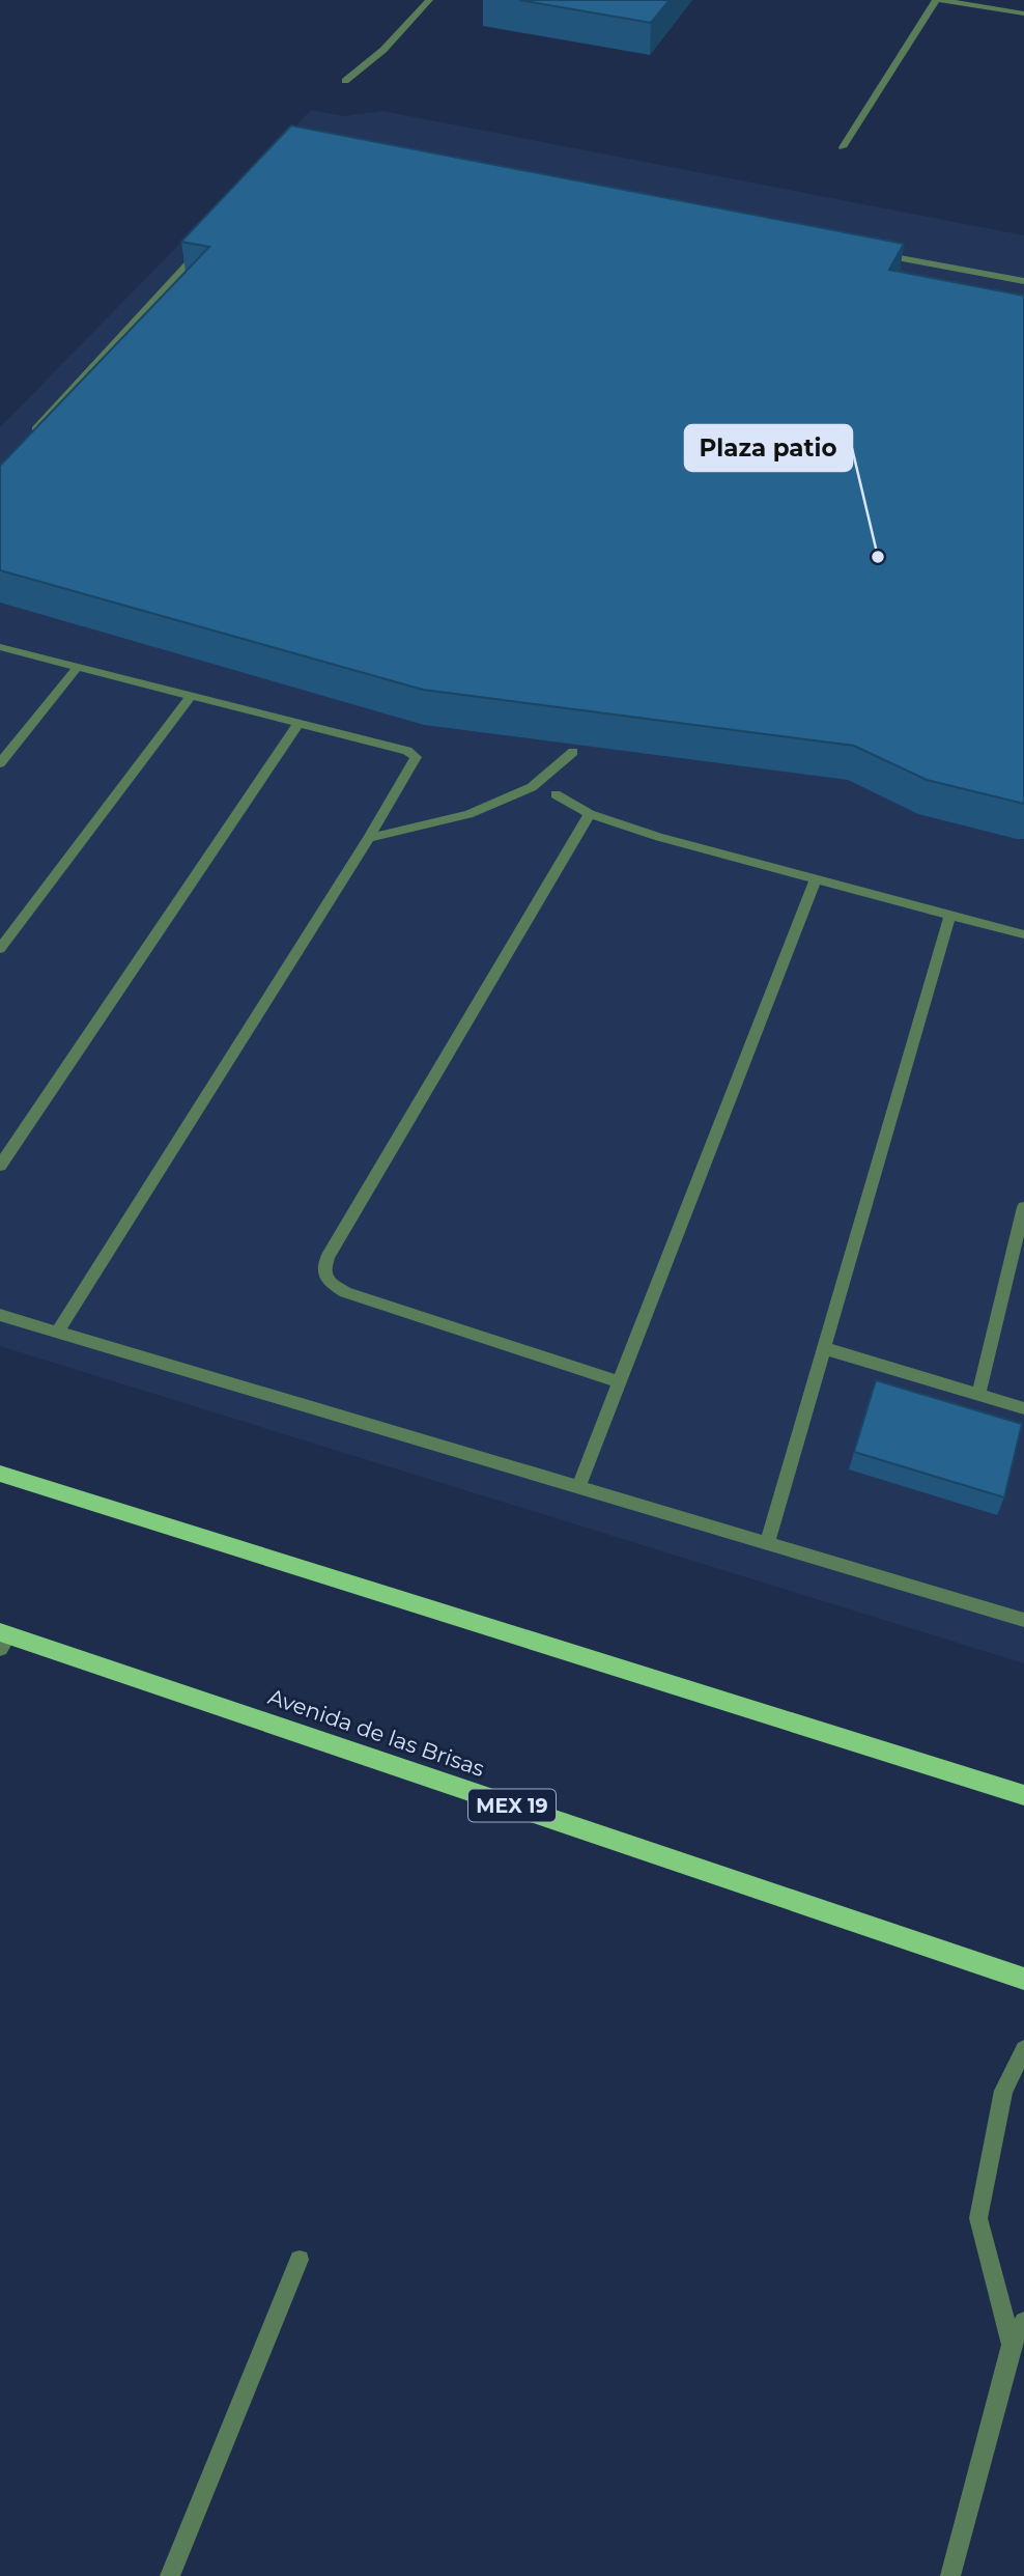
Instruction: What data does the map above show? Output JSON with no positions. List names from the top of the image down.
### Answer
{
  "streets": {
    "main road": ["Avenida de las Brisas", "MEX 19"]
  },
  "places": ["Plaza patio"]
}
